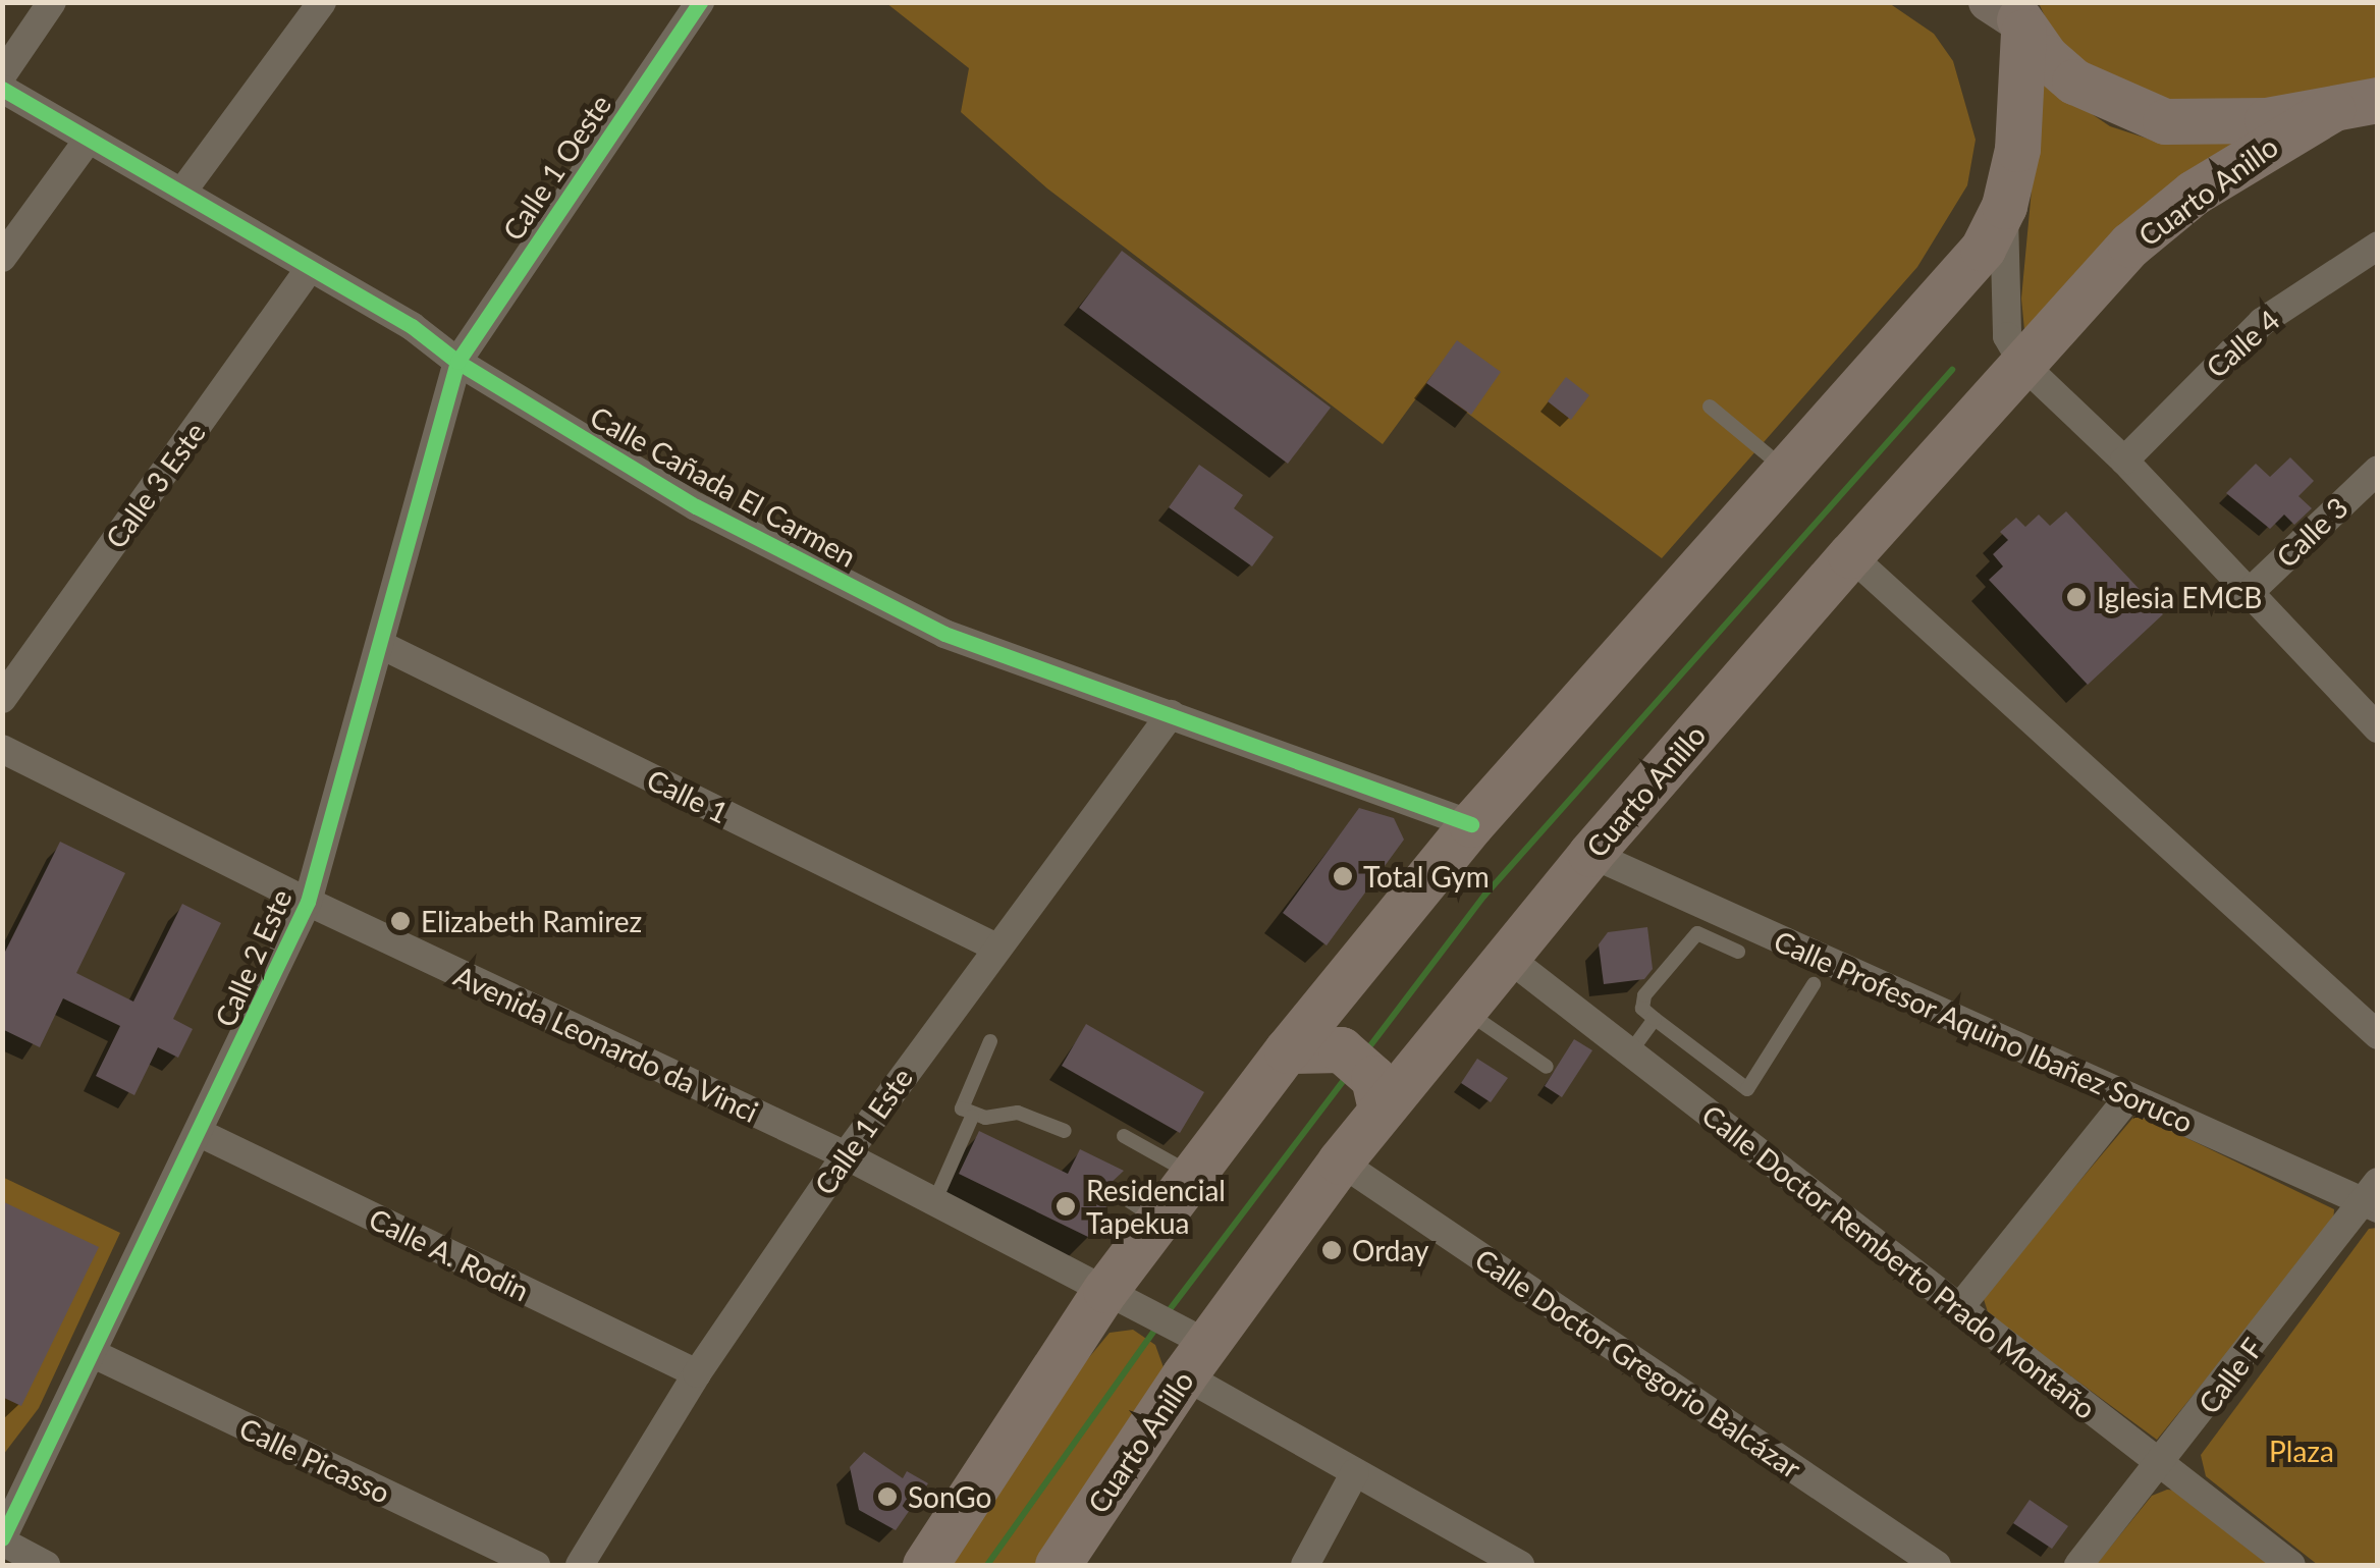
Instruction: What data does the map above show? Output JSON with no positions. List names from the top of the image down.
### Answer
{
  "streets": {
    "highway": ["Cuarto Anillo"],
    "street": [
      "Calle 1 Oeste",
      "Calle 4",
      "Calle 3 Este",
      "Calle Cañada El Carmen",
      "Calle 3",
      "Calle 1",
      "Calle 2 Este",
      "Calle Profesor Aquino Ibañez Soruco",
      "Avenida Leonardo da Vinci",
      "Calle 1 Este",
      "Calle A. Rodin",
      "Calle Doctor Remberto Prado Montaño",
      "Calle Doctor Gregorio Balcázar",
      "Calle F",
      "Calle Picasso"
    ]
  },
  "crossings": [
    ["Calle 1 Oeste", "Calle Cañada El Carmen"],
    ["Calle 1 Oeste", "Calle 2 Este"],
    ["Cuarto Anillo", "Calle Profesor Aquino Ibañez Soruco"],
    ["Cuarto Anillo", "Avenida Leonardo da Vinci"],
    ["Cuarto Anillo", "Calle Doctor Remberto Prado Montaño"],
    ["Cuarto Anillo", "Calle Doctor Gregorio Balcázar"],
    ["Calle 3 Este", "Calle Cañada El Carmen"],
    ["Calle Cañada El Carmen", "Calle 2 Este"],
    ["Calle Cañada El Carmen", "Calle 1 Este"],
    ["Calle 1", "Calle 2 Este"],
    ["Calle 1", "Calle 1 Este"],
    ["Calle 2 Este", "Avenida Leonardo da Vinci"],
    ["Calle 2 Este", "Calle A. Rodin"],
    ["Calle 2 Este", "Calle Picasso"],
    ["Calle Profesor Aquino Ibañez Soruco", "Calle F"],
    ["Avenida Leonardo da Vinci", "Calle 1 Este"],
    ["Calle 1 Este", "Calle A. Rodin"],
    ["Calle Doctor Remberto Prado Montaño", "Calle F"]
  ],
  "parks": ["Plaza"],
  "places": [
    "Iglesia EMCB",
    "Total Gym",
    "Elizabeth Ramirez",
    "Residencial Tapekua",
    "Orday",
    "SonGo"
  ]
}
